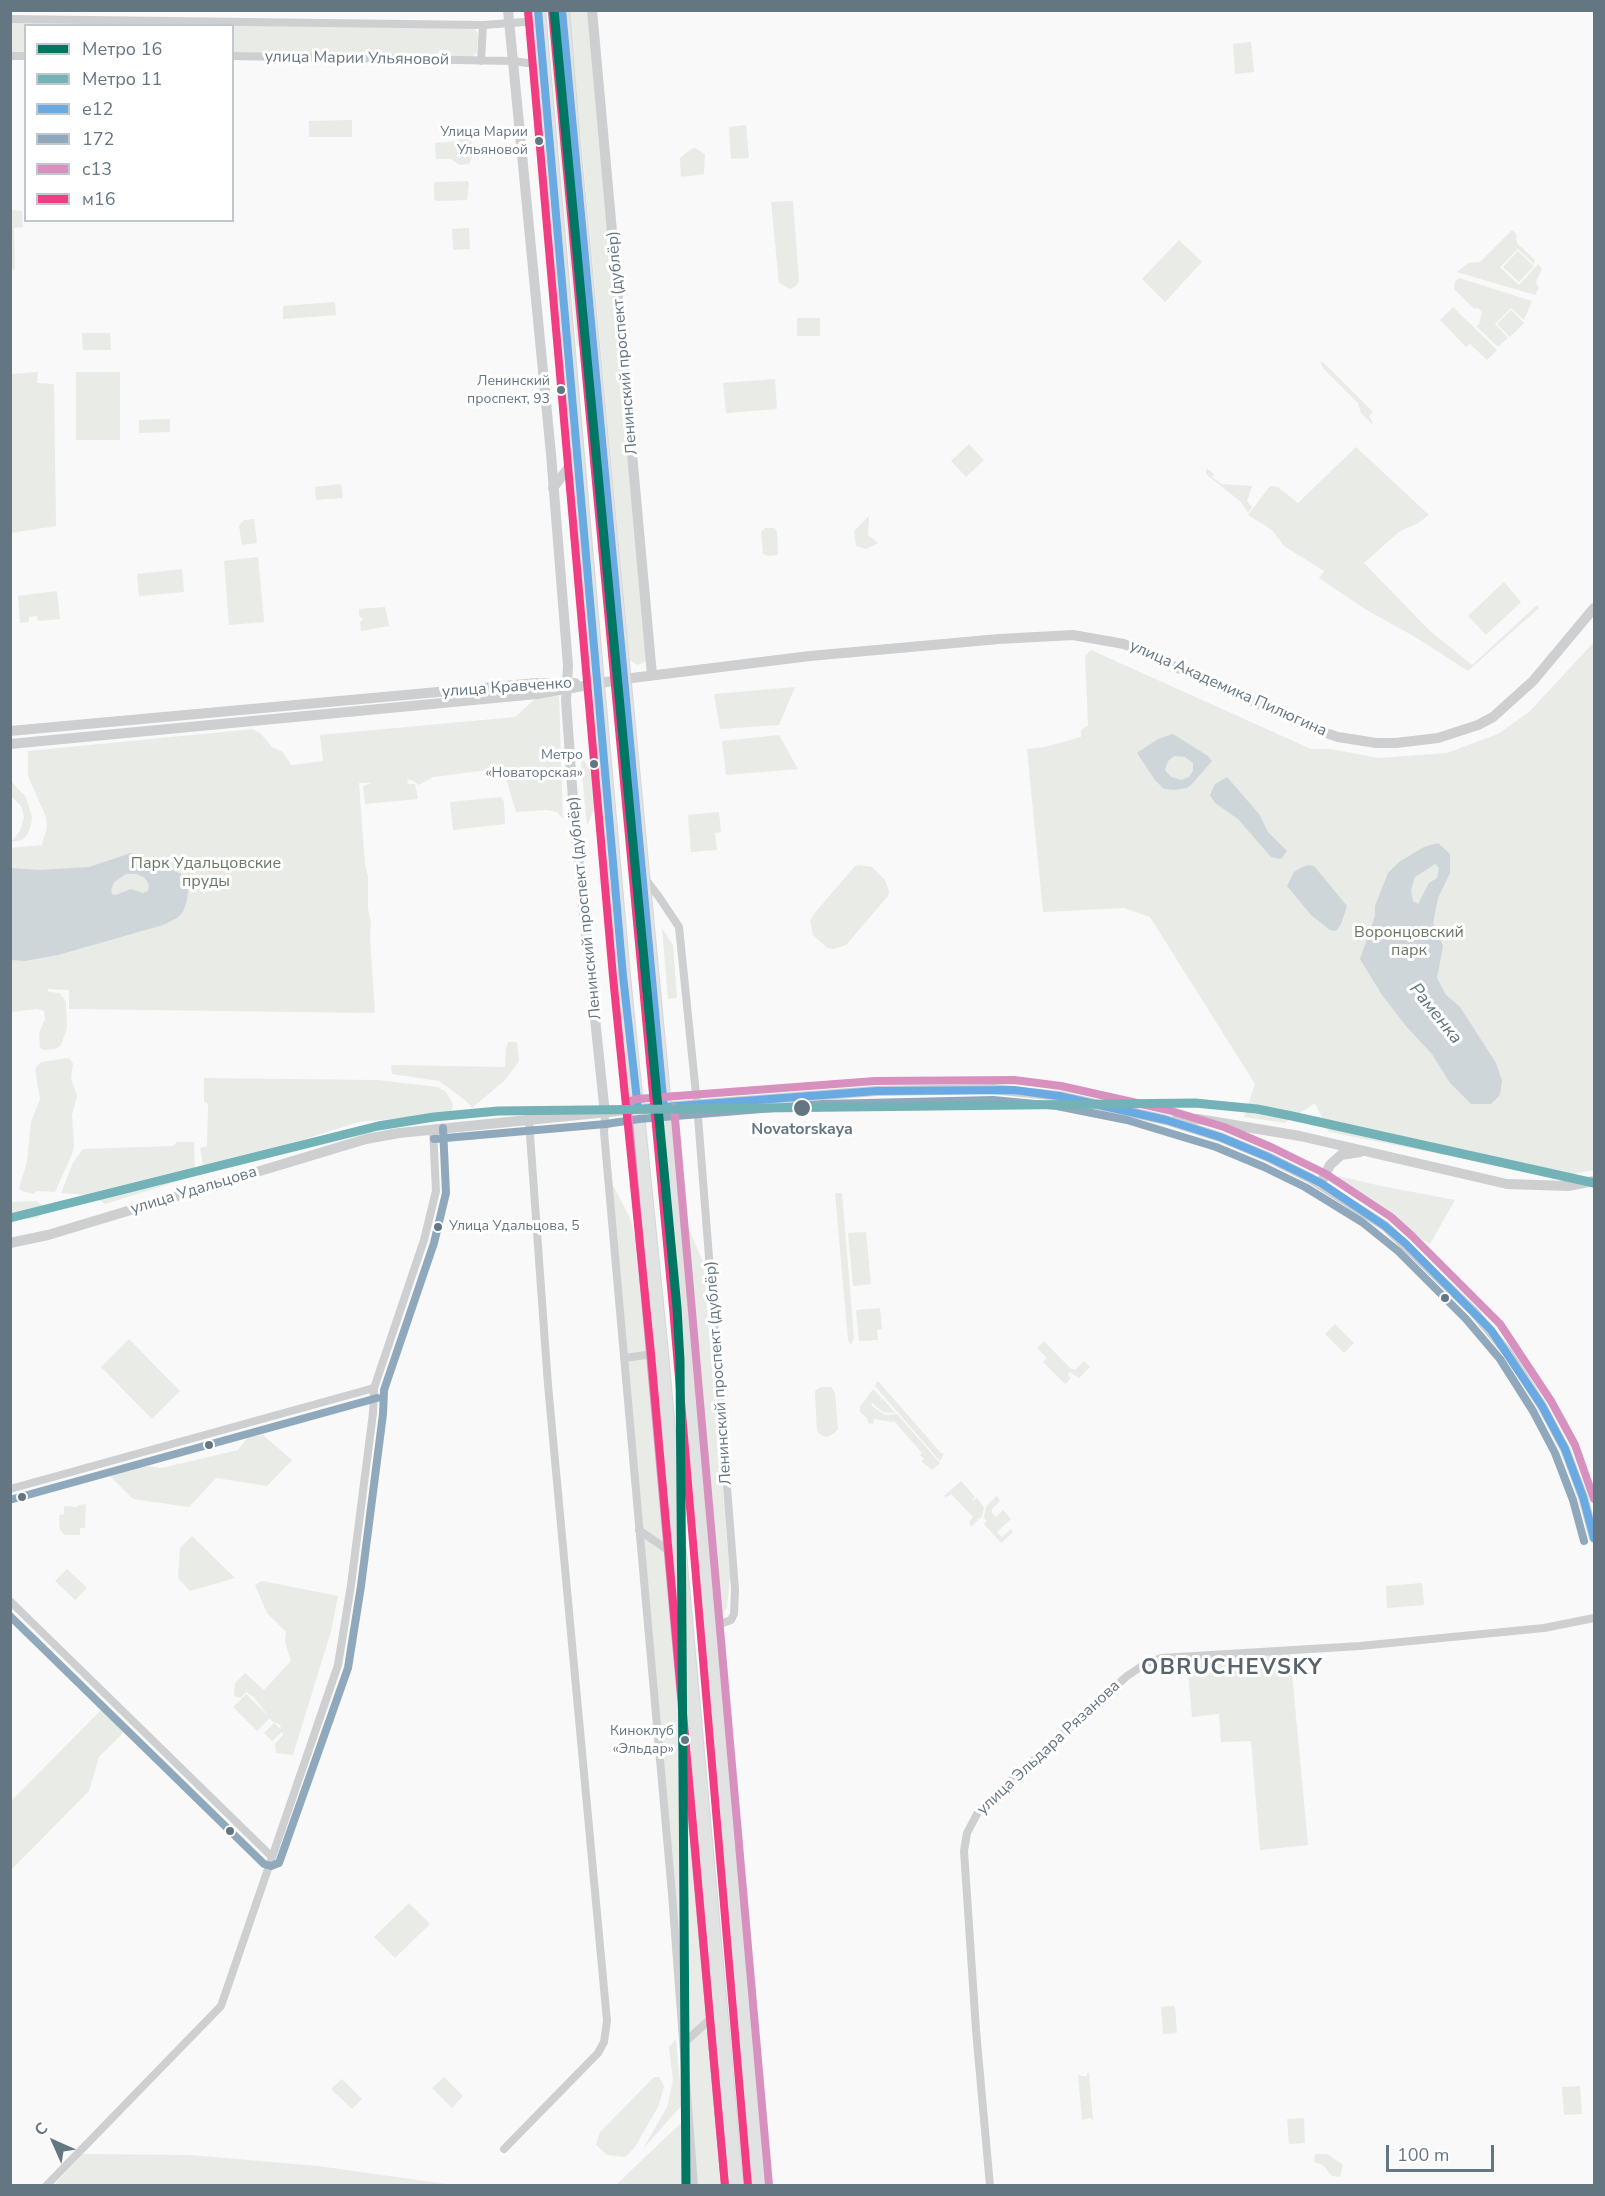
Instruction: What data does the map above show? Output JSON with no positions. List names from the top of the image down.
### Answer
{
  "streets": {
    "street": [
      "улица Марии Ульяновой",
      "Ленинский проспект (дублёр)",
      "улица Кравченко",
      "улица Академика Пилюгина",
      "улица Удальцова",
      "улица Эльдара Рязанова"
    ]
  },
  "crossings": [
    ["улица Марии Ульяновой", "Ленинский проспект (дублёр)"],
    ["Ленинский проспект (дублёр)", "улица Кравченко"],
    ["Ленинский проспект (дублёр)", "улица Академика Пилюгина"],
    ["Ленинский проспект (дублёр)", "улица Удальцова"],
    ["улица Кравченко", "улица Академика Пилюгина"]
  ],
  "districts": ["OBRUCHEVSKY"],
  "water": ["Раменка"],
  "parks": ["Парк Удальцовские пруды", "Воронцовский парк"],
  "places": [
    "Улица Марии Ульяновой",
    "Ленинский проспект, 93",
    "Метро «Новаторская»",
    "Novatorskaya",
    "Улица Удальцова, 5",
    "Киноклуб «Эльдар»"
  ],
  "lines": [
    "metro line 16",
    "transit line е12",
    "transit line м16",
    "transit line с13",
    "transit line 172",
    "metro line 11"
  ],
  "legend": [
    "Метро 16",
    "Метро 11",
    "е12",
    "172",
    "с13",
    "м16"
  ],
  "scale_bar": "100 m",
  "north": "top left"
}
